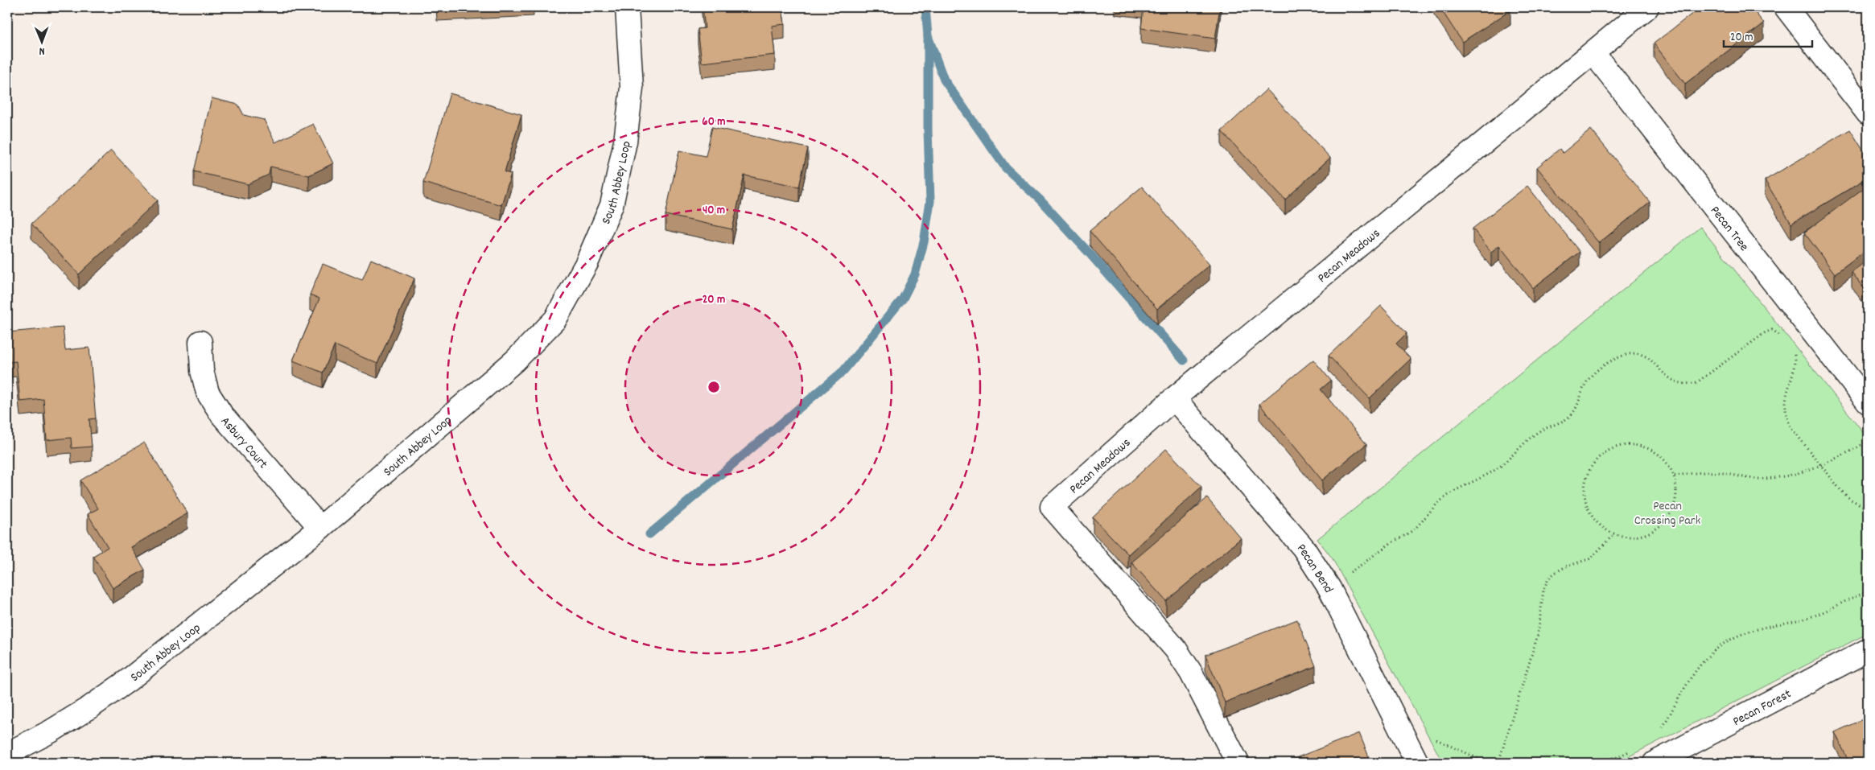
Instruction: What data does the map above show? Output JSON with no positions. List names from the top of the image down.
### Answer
{
  "streets": {
    "street": [
      "South Abbey Loop",
      "Pecan Tree",
      "Pecan Meadows",
      "Asbury Court",
      "Pecan Bend",
      "Pecan Forest"
    ]
  },
  "crossings": [
    ["South Abbey Loop", "Asbury Court"],
    ["Pecan Tree", "Pecan Meadows"],
    ["Pecan Meadows", "Pecan Bend"]
  ],
  "parks": ["Pecan Crossing Park"],
  "scale_bar": "20 m",
  "north": "bottom",
  "rings": ["60 m", "40 m", "20 m"]
}
